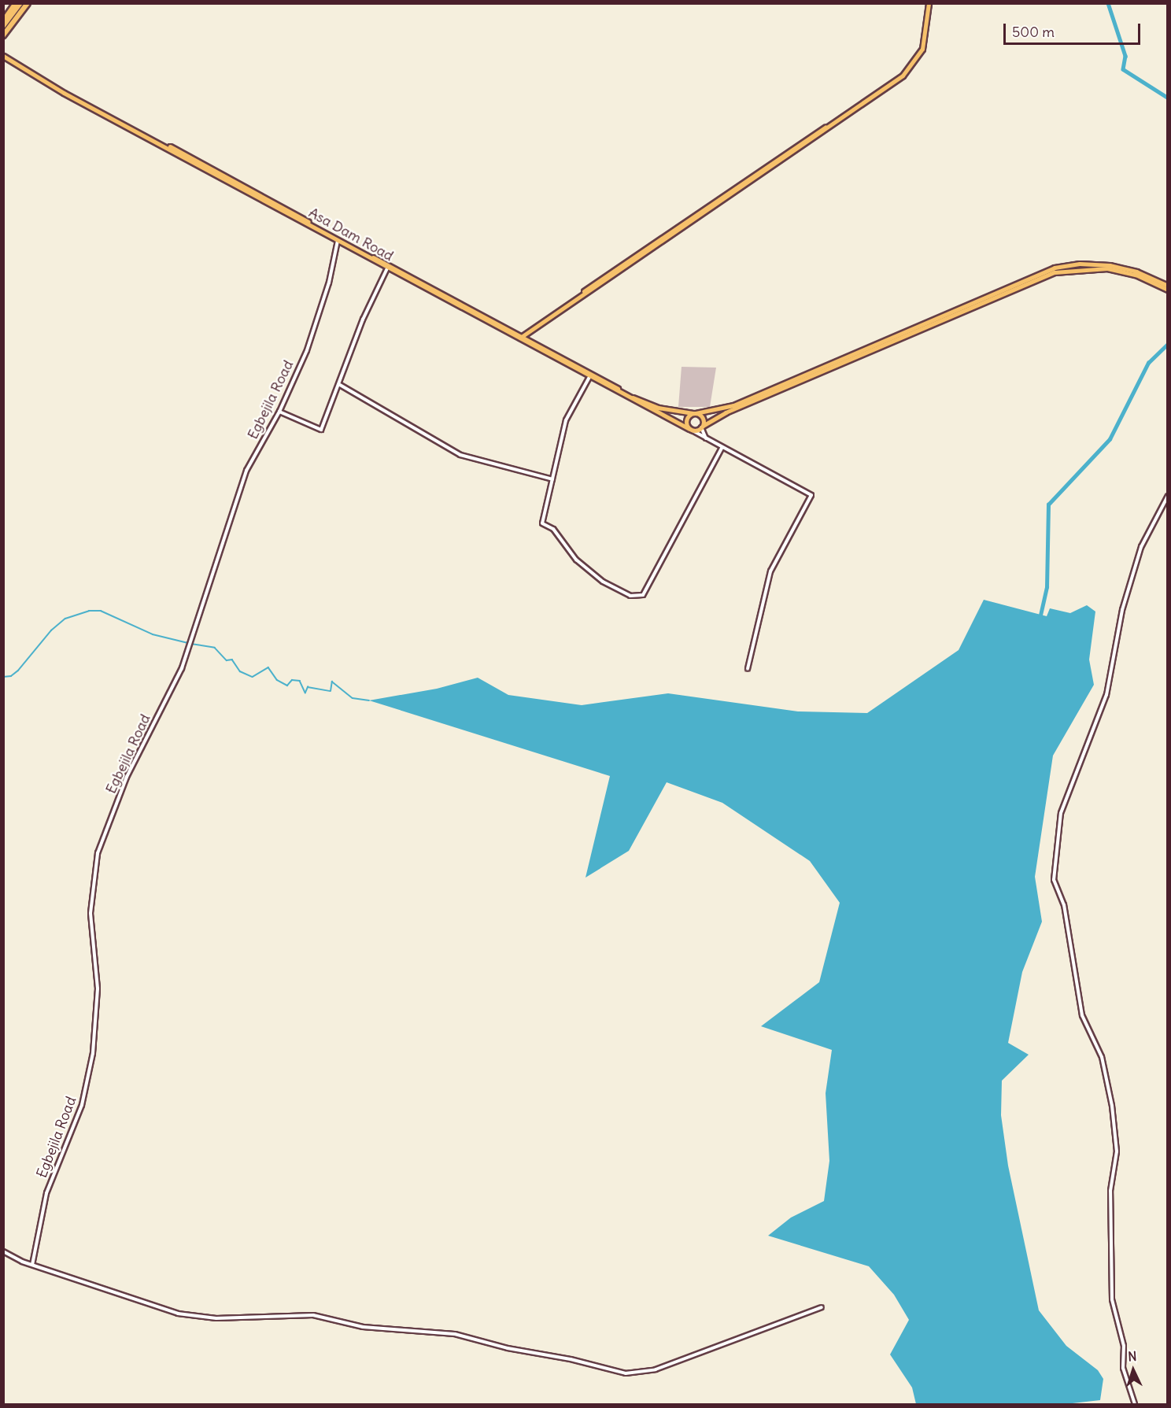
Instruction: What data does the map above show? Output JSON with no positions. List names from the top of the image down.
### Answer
{
  "streets": {
    "main road": ["Asa Dam Road"],
    "street": ["Egbejila Road"]
  },
  "crossings": [
    ["Asa Dam Road", "Egbejila Road"]
  ],
  "scale_bar": "500 m",
  "north": "top"
}
